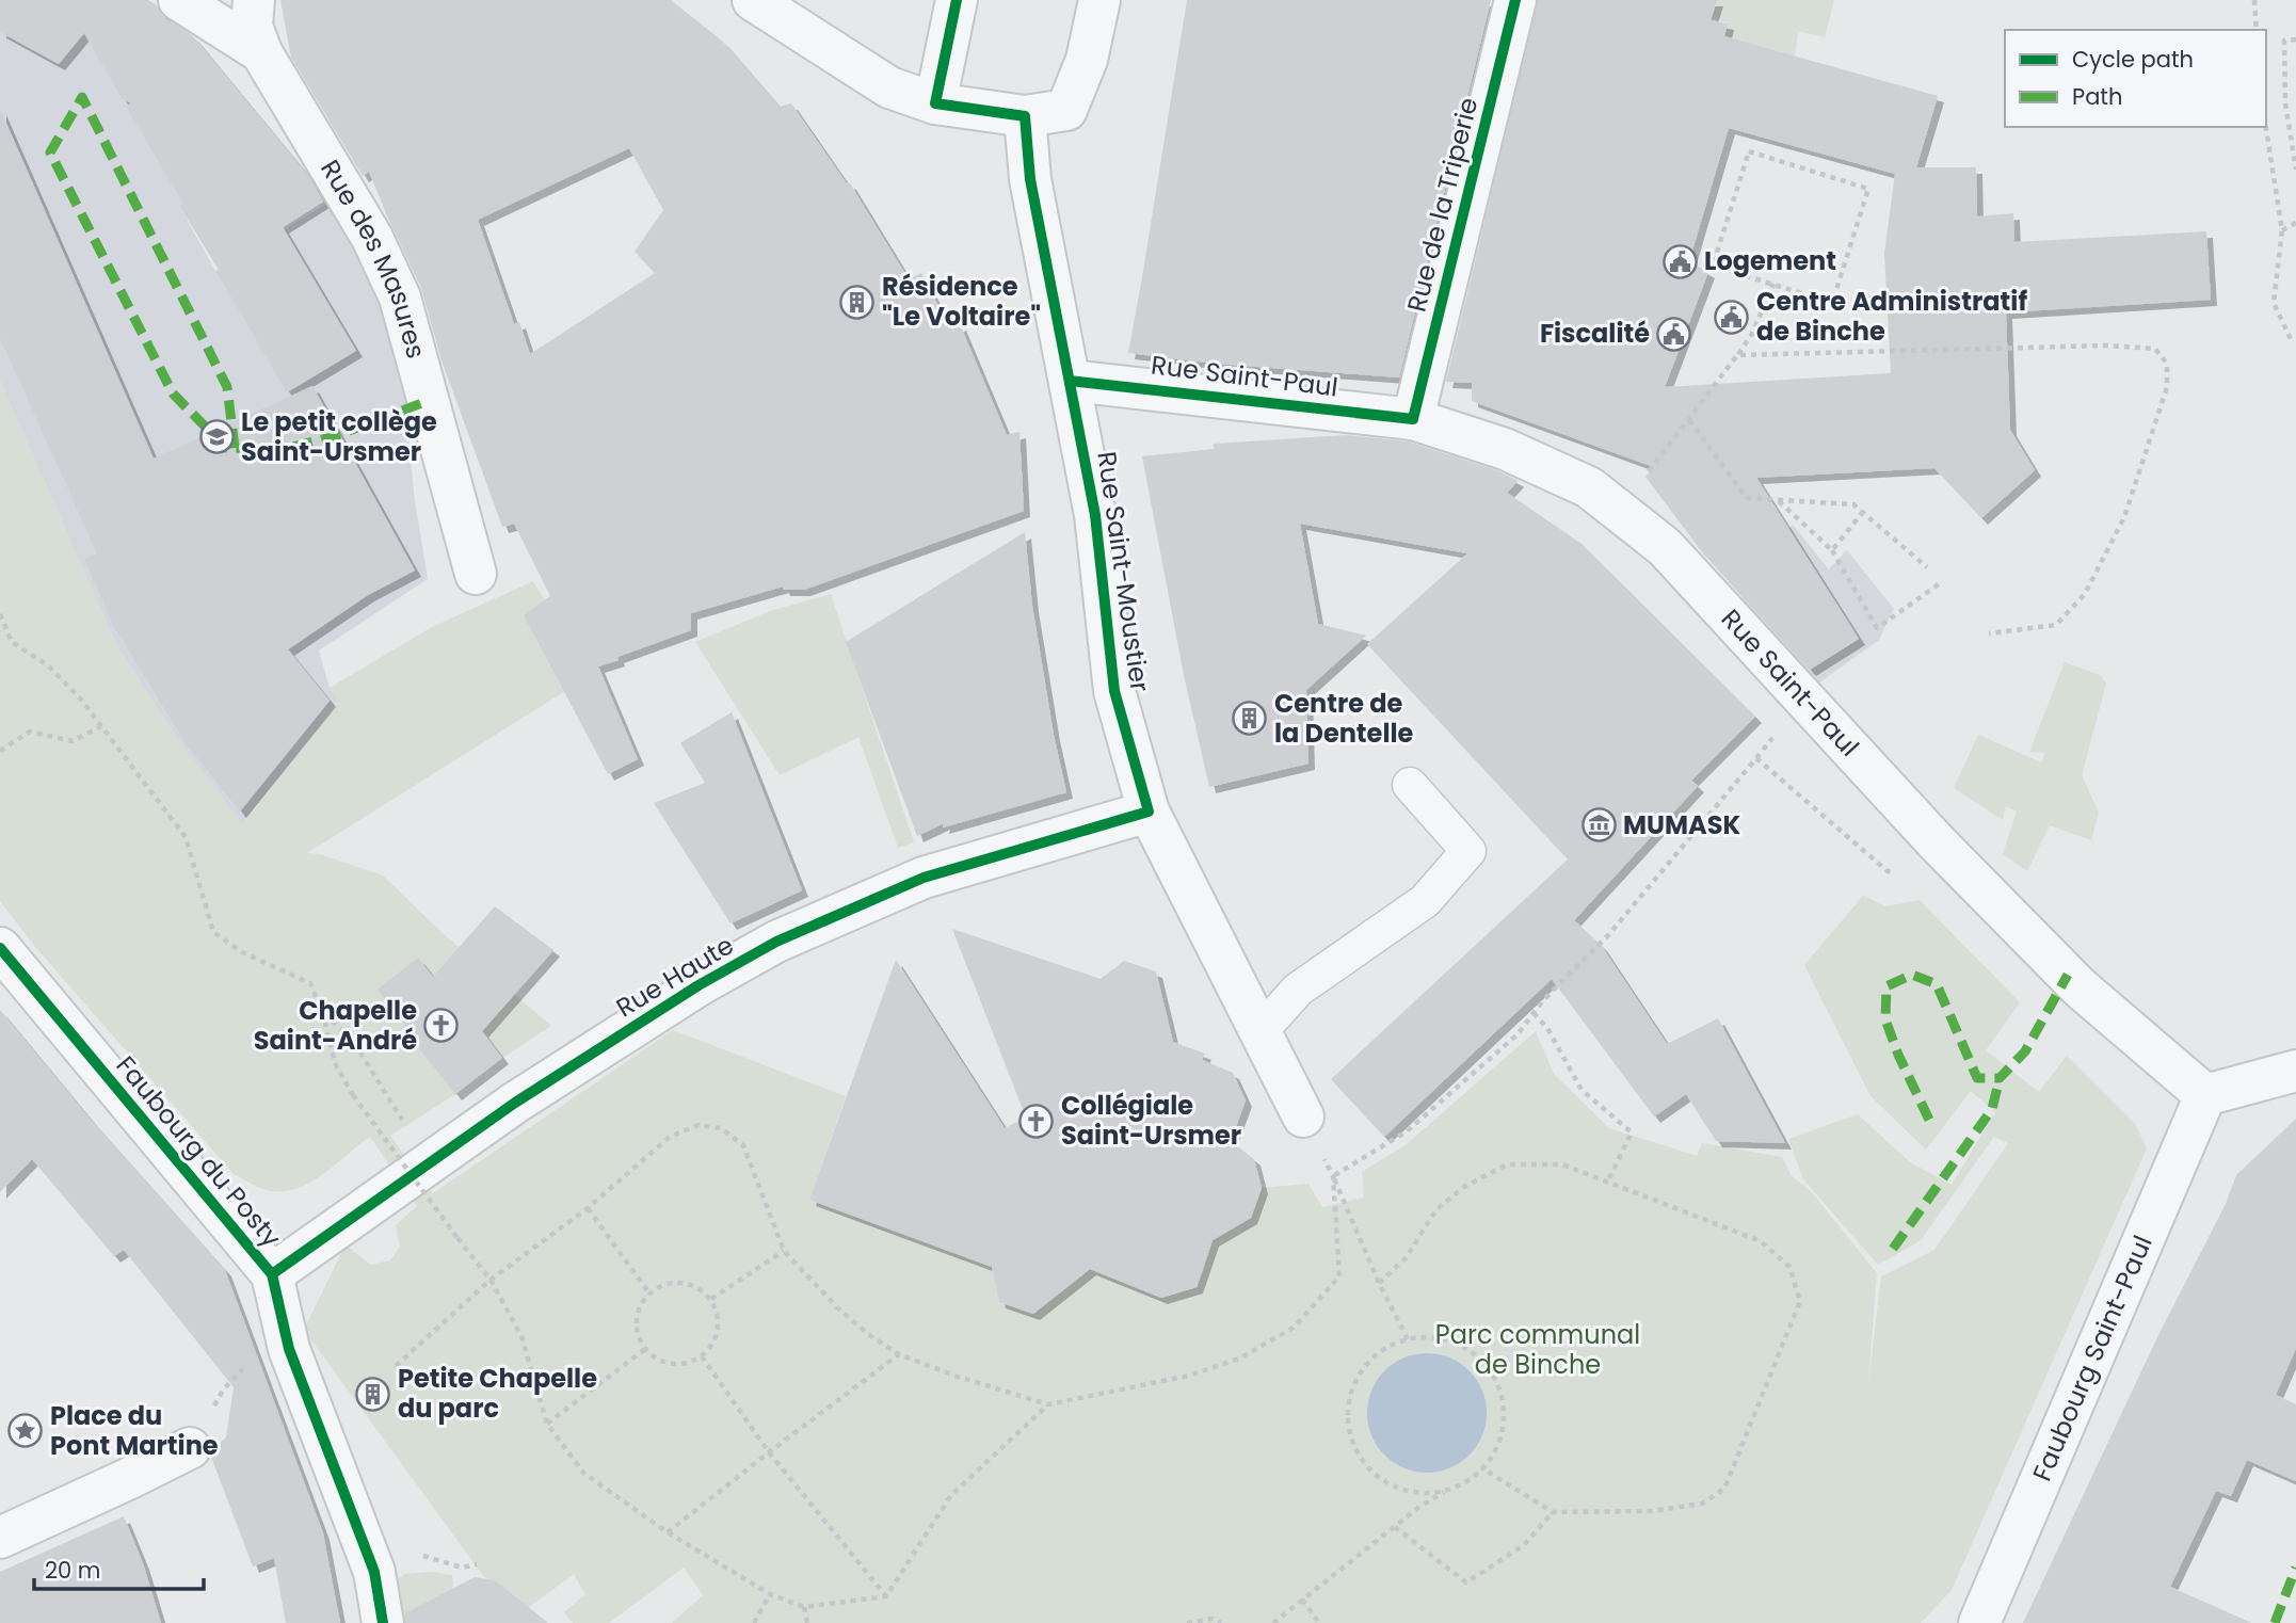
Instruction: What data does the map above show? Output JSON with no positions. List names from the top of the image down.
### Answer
{
  "streets": {
    "street": [
      "Rue de la Triperie",
      "Rue des Masures",
      "Rue Saint-Paul",
      "Rue Saint-Moustier",
      "Rue Haute",
      "Faubourg du Posty",
      "Faubourg Saint-Paul"
    ]
  },
  "crossings": [
    ["Rue de la Triperie", "Rue Saint-Paul"],
    ["Rue Saint-Paul", "Rue Saint-Moustier"],
    ["Rue Saint-Paul", "Faubourg Saint-Paul"],
    ["Rue Saint-Moustier", "Rue Haute"],
    ["Rue Haute", "Faubourg du Posty"]
  ],
  "parks": ["Parc communal de Binche"],
  "places": {
    "public building": ["Logement", "Centre Administratif de Binche", "Fiscalité"],
    "building": ["Résidence \"Le Voltaire\"", "Centre de la Dentelle", "Petite Chapelle du parc"],
    "school or university": ["Le petit collège Saint-Ursmer"],
    "museum": ["MUMASK"],
    "church": ["Chapelle Saint-André", "Collégiale Saint-Ursmer"],
    "place": ["Place du Pont Martine"]
  },
  "legend": ["Cycle path", "Path"],
  "scale_bar": "20 m"
}
